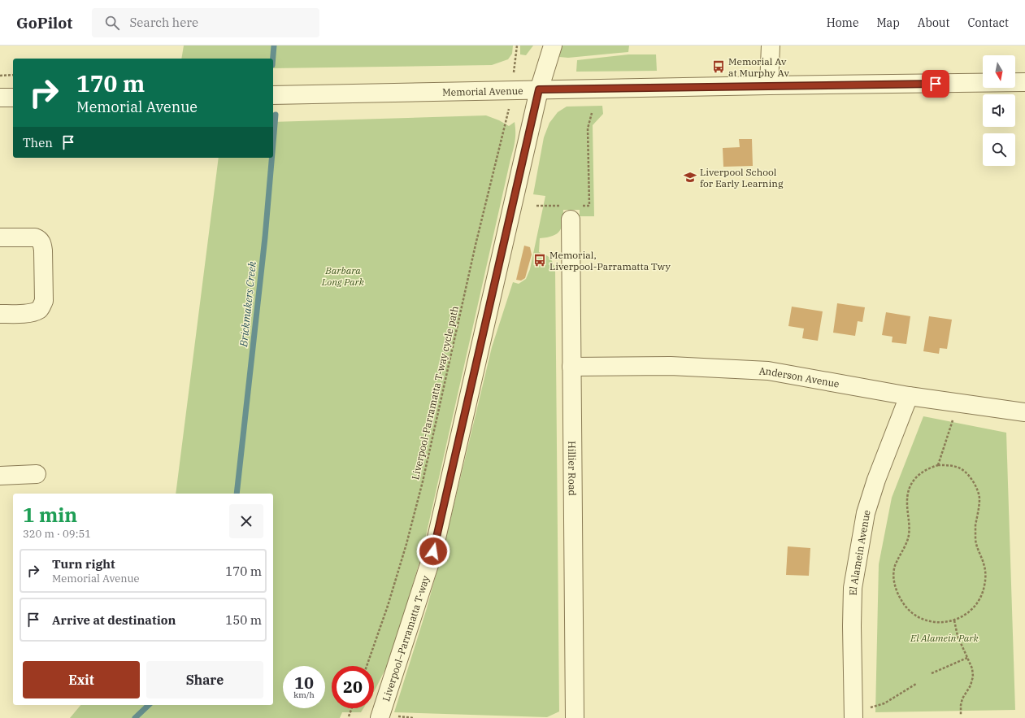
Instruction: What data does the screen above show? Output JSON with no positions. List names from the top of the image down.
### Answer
{
  "streets": {
    "street": [
      "Memorial Avenue",
      "Anderson Avenue",
      "Hillier Road",
      "El Alamein Avenue",
      "Liverpool–Parramatta T-way"
    ],
    "path": ["Liverpool-Parramatta T-way cycle path"]
  },
  "crossings": [
    ["Memorial Avenue", "Liverpool–Parramatta T-way"],
    ["Anderson Avenue", "Hillier Road"],
    ["Anderson Avenue", "El Alamein Avenue"]
  ],
  "water": ["Brickmakers Creek"],
  "parks": ["Barbara Long Park", "El Alamein Park"],
  "places": {
    "bus stop": ["Memorial Av at Murphy Av", "Memorial, Liverpool-Parramatta Twy"],
    "school or university": ["Liverpool School for Early Learning"]
  },
  "north": "bottom",
  "page": {
    "header": "GoPilot",
    "search": "Search here",
    "nav": [
      "Home",
      "Map",
      "About",
      "Contact"
    ],
    "turn": ["170 m", "Memorial Avenue"],
    "then": "Then",
    "heading": ["1 min", "320 m · 09:51"],
    "list": [
      {
        "name": "Turn right",
        "note": "Memorial Avenue",
        "value": "170 m"
      },
      {
        "name": "Arrive at destination",
        "value": "150 m"
      }
    ],
    "buttons": ["Exit", "Share"],
    "speed": "10 km/h",
    "limit": "20"
  }
}
